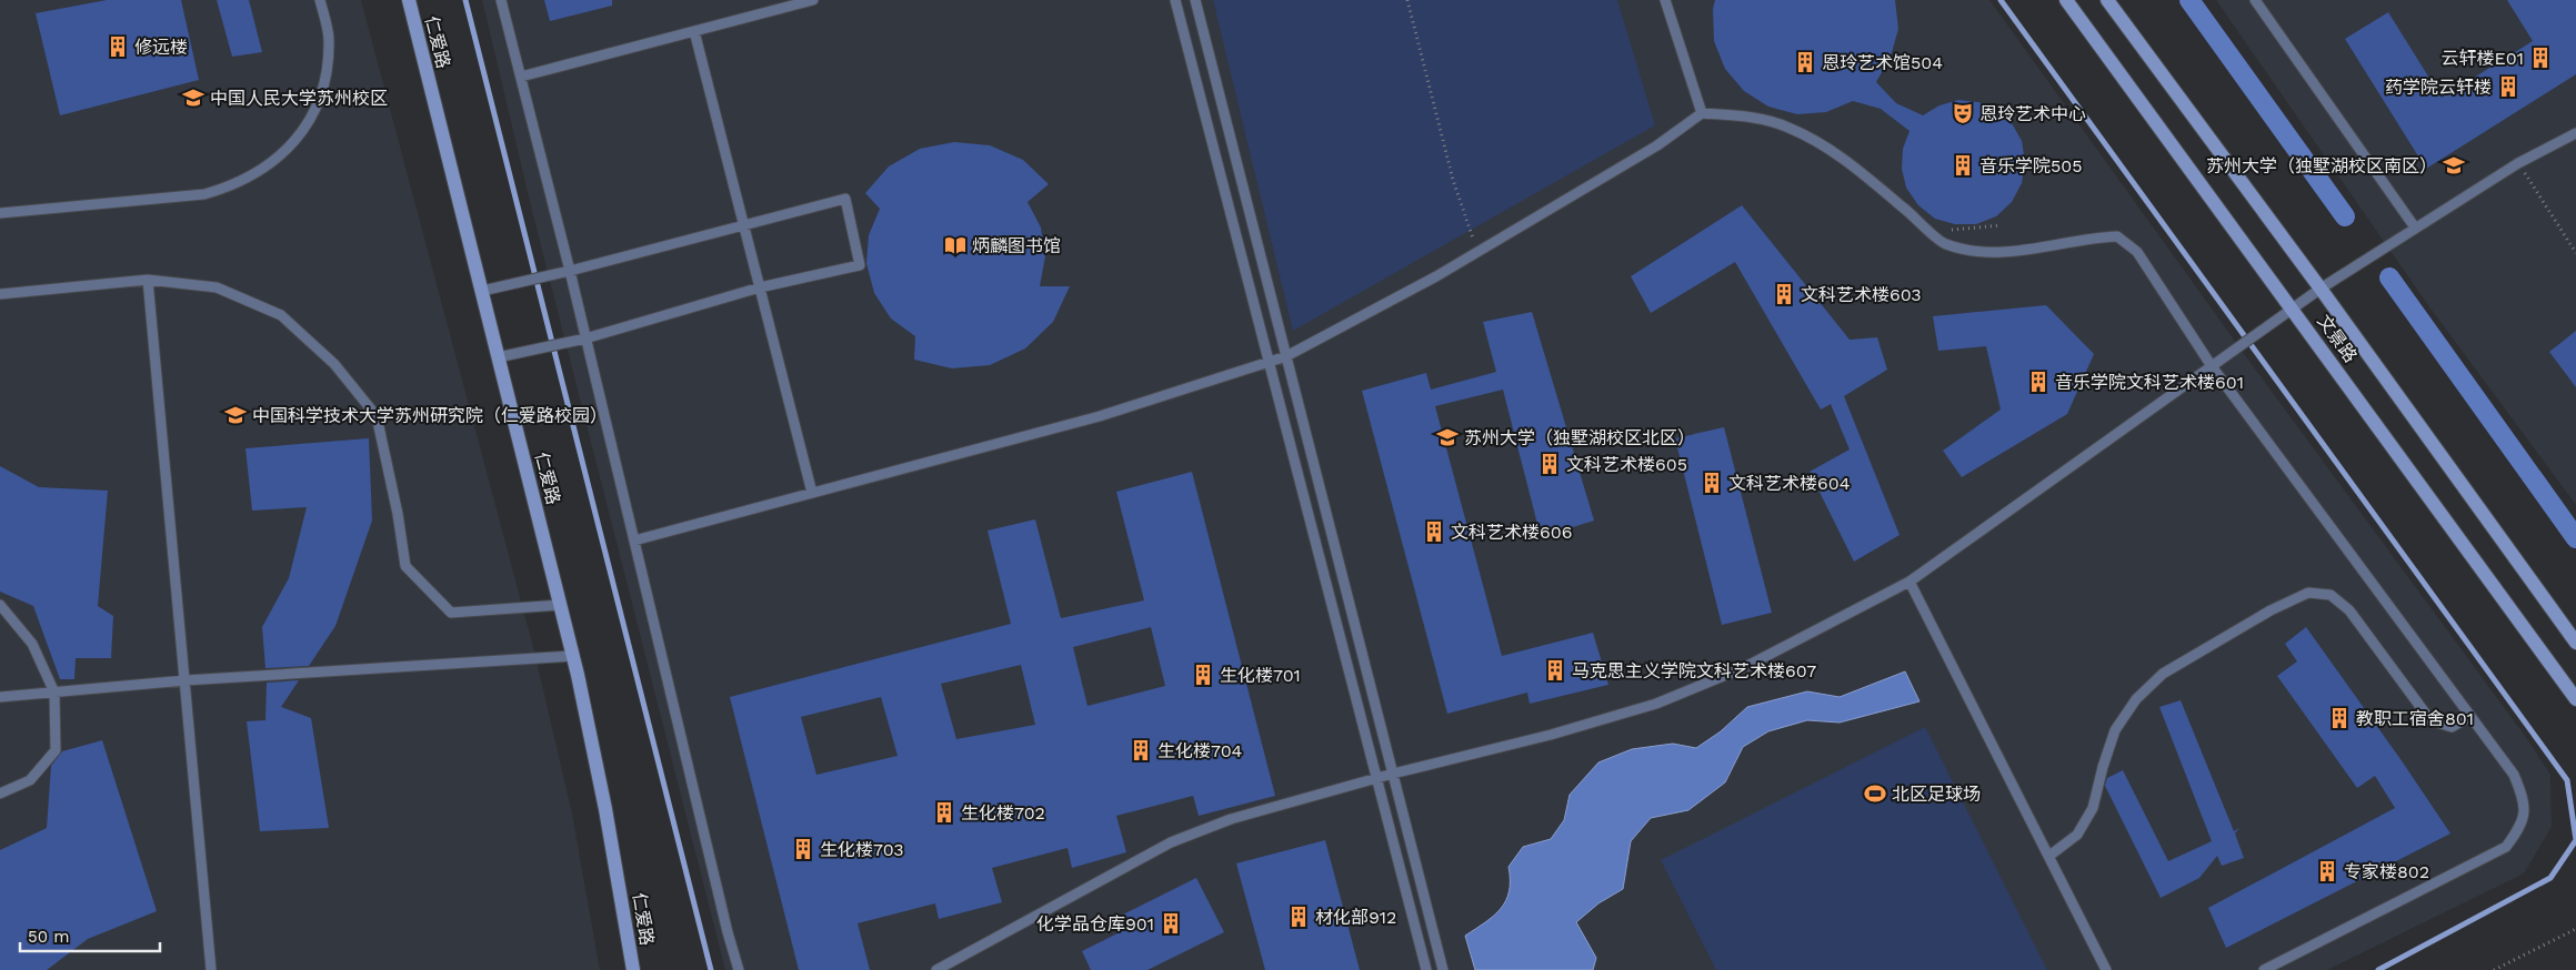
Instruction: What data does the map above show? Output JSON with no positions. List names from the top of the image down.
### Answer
{
  "streets": {
    "main road": ["仁爱路", "文景路"]
  },
  "places": {
    "building": [
      "修远楼",
      "云轩楼E01",
      "恩玲艺术馆504",
      "药学院云轩楼",
      "音乐学院505",
      "文科艺术楼603",
      "音乐学院文科艺术楼601",
      "文科艺术楼605",
      "文科艺术楼604",
      "文科艺术楼606",
      "马克思主义学院文科艺术楼607",
      "生化楼701",
      "教职工宿舍801",
      "生化楼704",
      "生化楼702",
      "生化楼703",
      "专家楼802",
      "材化部912",
      "化学品仓库901"
    ],
    "school or university": [
      "中国人民大学苏州校区",
      "苏州大学（独墅湖校区南区）",
      "中国科学技术大学苏州研究院（仁爱路校园）",
      "苏州大学（独墅湖校区北区）"
    ],
    "theatre": ["恩玲艺术中心"],
    "library": ["炳麟图书馆"],
    "sports": ["北区足球场"]
  },
  "scale_bar": "50 m"
}
